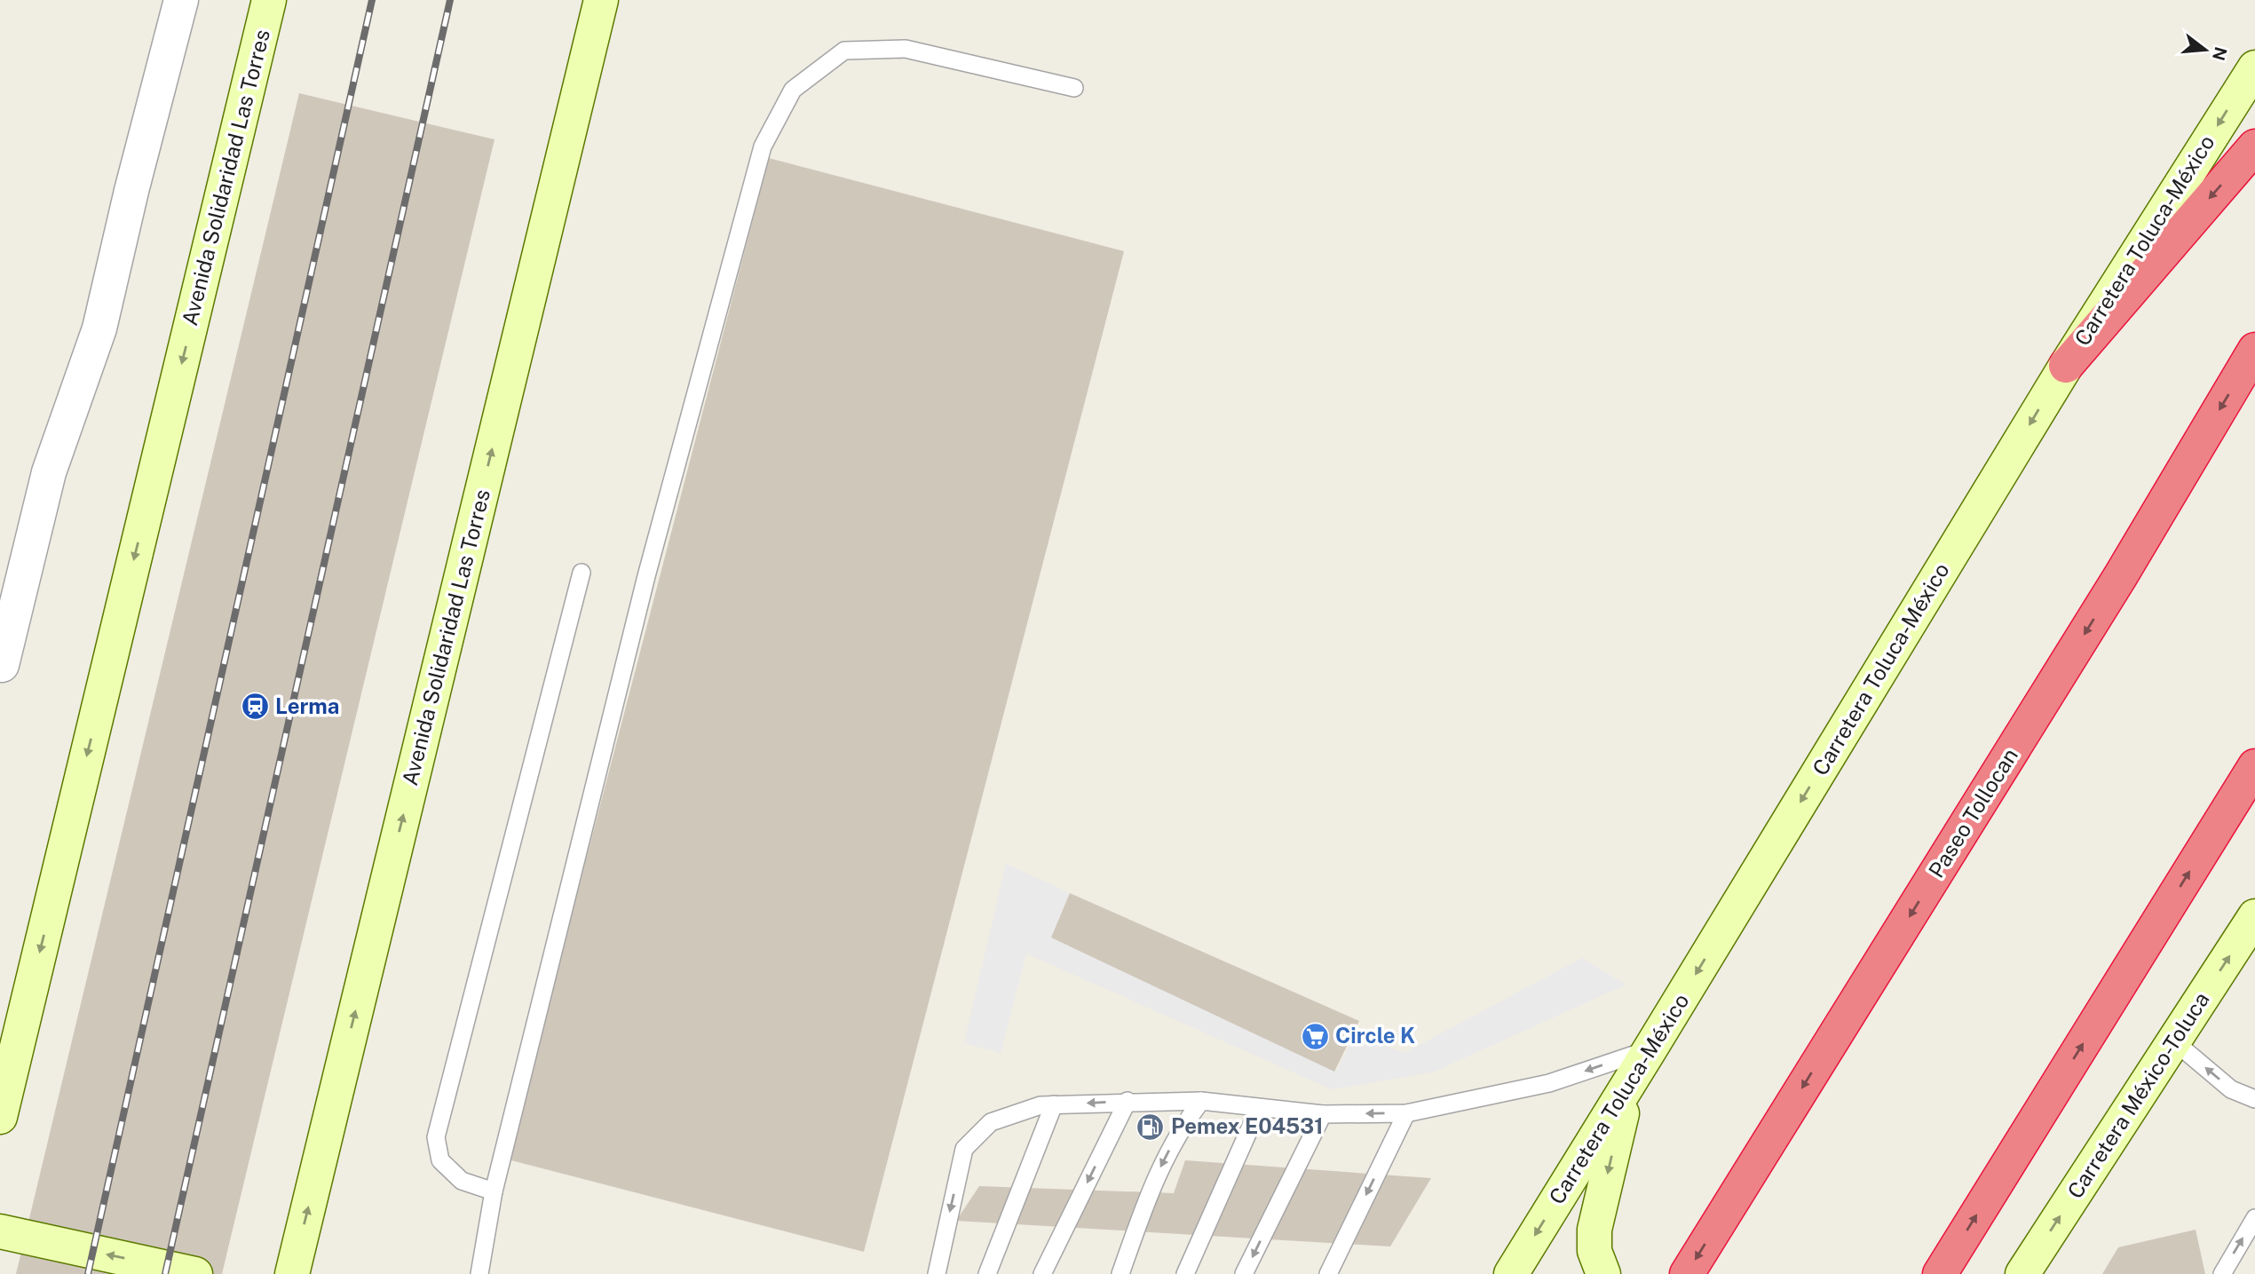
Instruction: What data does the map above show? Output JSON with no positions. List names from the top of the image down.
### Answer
{
  "streets": {
    "highway": ["Paseo Tollocan"],
    "main road": ["Avenida Solidaridad Las Torres", "Carretera Toluca-México", "Carretera México-Toluca"]
  },
  "one_way": ["Carretera Toluca-México", "Carretera México-Toluca"],
  "places": {
    "station": ["Lerma"],
    "supermarket": ["Circle K"],
    "fuel station": ["Pemex E04531"]
  },
  "north": "right"
}
